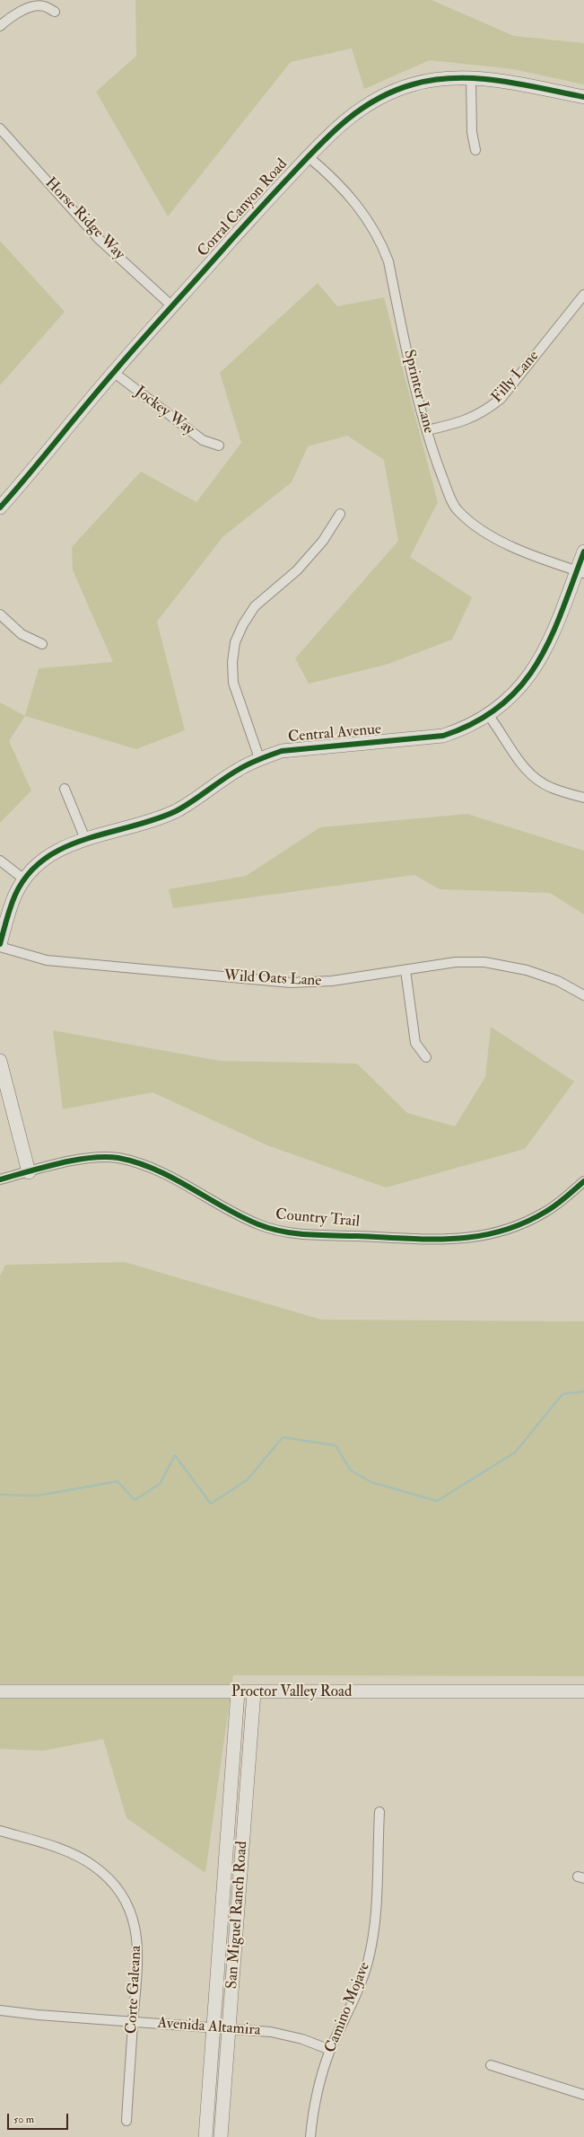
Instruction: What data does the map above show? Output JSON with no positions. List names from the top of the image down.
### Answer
{
  "streets": {
    "street": [
      "Corral Canyon Road",
      "Horse Ridge Way",
      "Filly Lane",
      "Sprinter Lane",
      "Jockey Way",
      "Central Avenue",
      "Wild Oats Lane",
      "Country Trail",
      "Proctor Valley Road",
      "San Miguel Ranch Road",
      "Corte Galeana",
      "Camino Mojave",
      "Avenida Altamira"
    ]
  },
  "crossings": [
    ["Corral Canyon Road", "Horse Ridge Way"],
    ["Corral Canyon Road", "Sprinter Lane"],
    ["Corral Canyon Road", "Jockey Way"],
    ["Filly Lane", "Sprinter Lane"],
    ["Sprinter Lane", "Central Avenue"],
    ["Central Avenue", "Wild Oats Lane"],
    ["Proctor Valley Road", "San Miguel Ranch Road"],
    ["San Miguel Ranch Road", "Avenida Altamira"],
    ["Corte Galeana", "Avenida Altamira"],
    ["Camino Mojave", "Avenida Altamira"]
  ],
  "scale_bar": "50 m"
}
